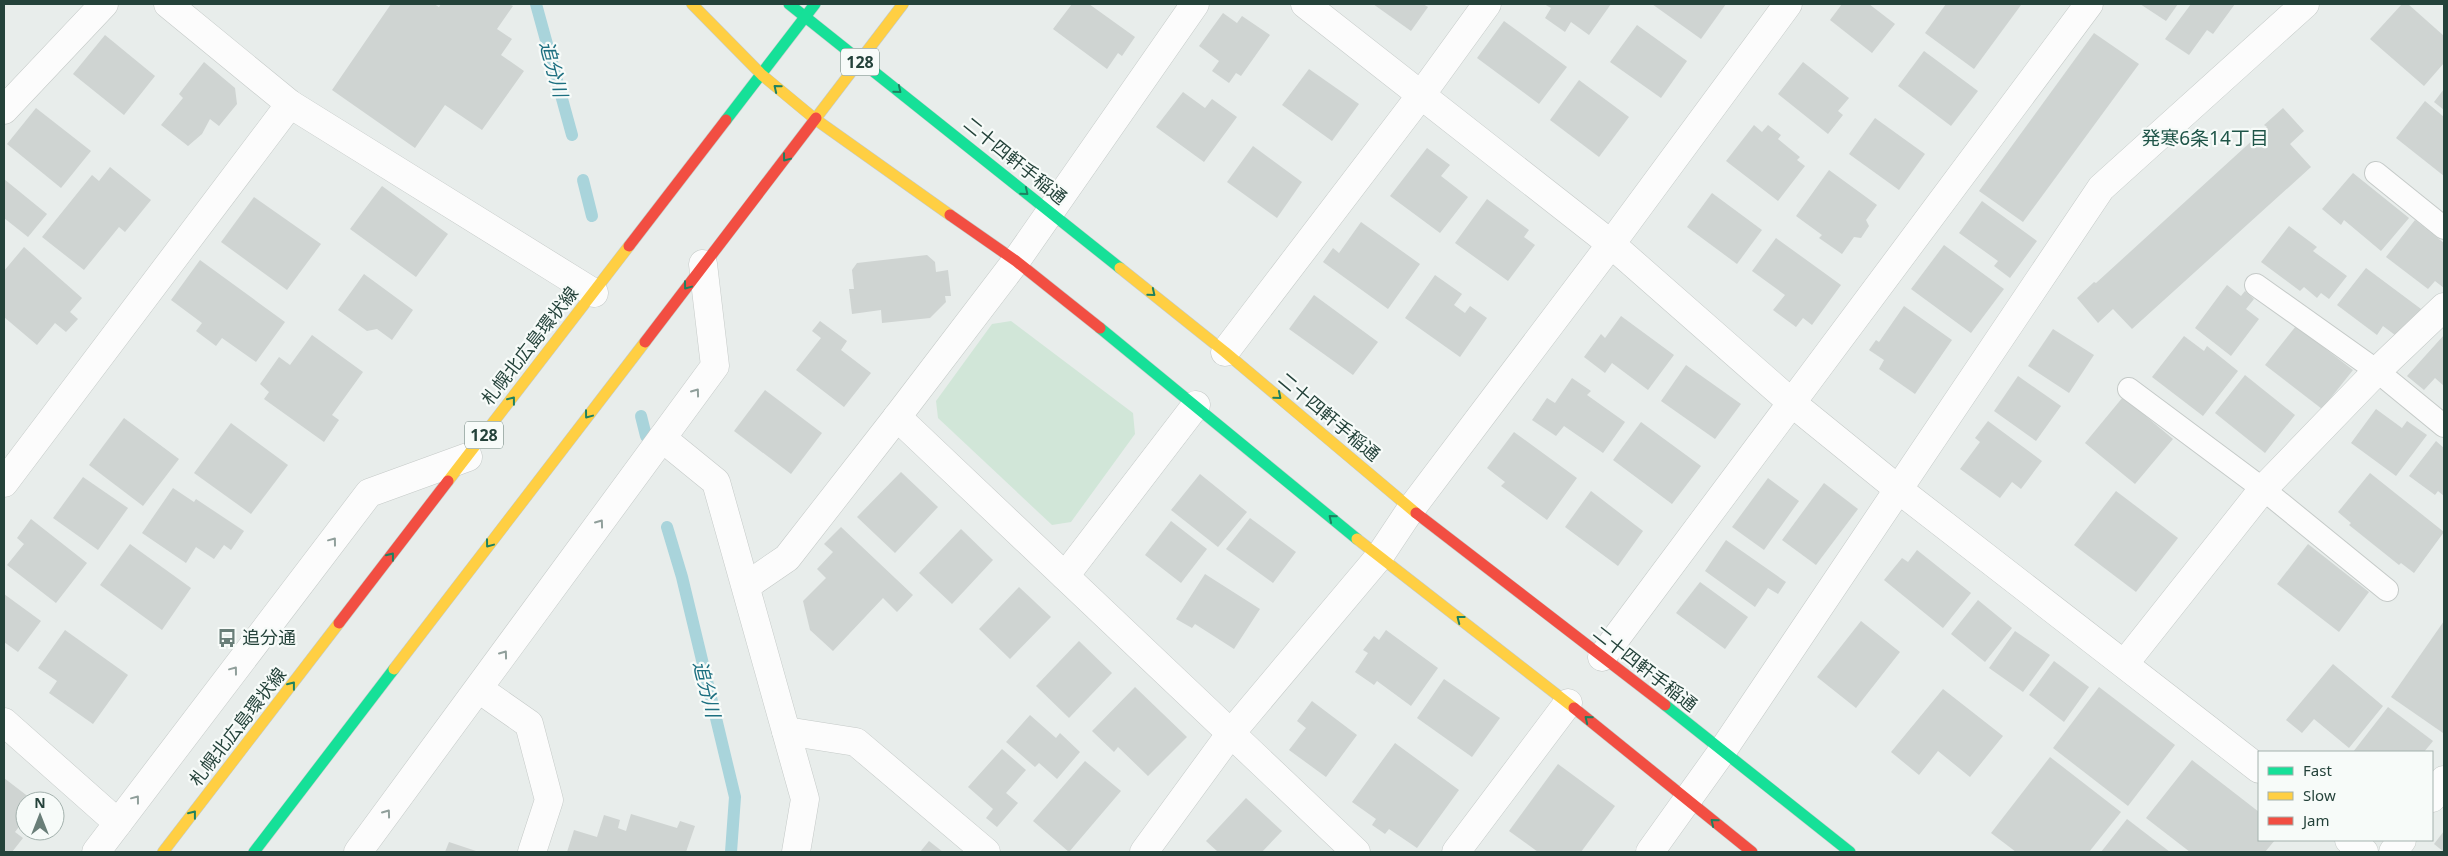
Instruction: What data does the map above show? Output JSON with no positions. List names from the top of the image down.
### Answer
{
  "streets": {
    "street": ["128", "二十四軒手稲通", "札幌北広島環状線"]
  },
  "crossings": [
    ["128", "二十四軒手稲通"],
    ["二十四軒手稲通", "札幌北広島環状線"]
  ],
  "districts": ["発寒6条14丁目"],
  "water": ["追分川"],
  "places": {
    "bus stop": ["追分通"]
  },
  "legend": ["Fast", "Slow", "Jam"],
  "north": "top"
}
